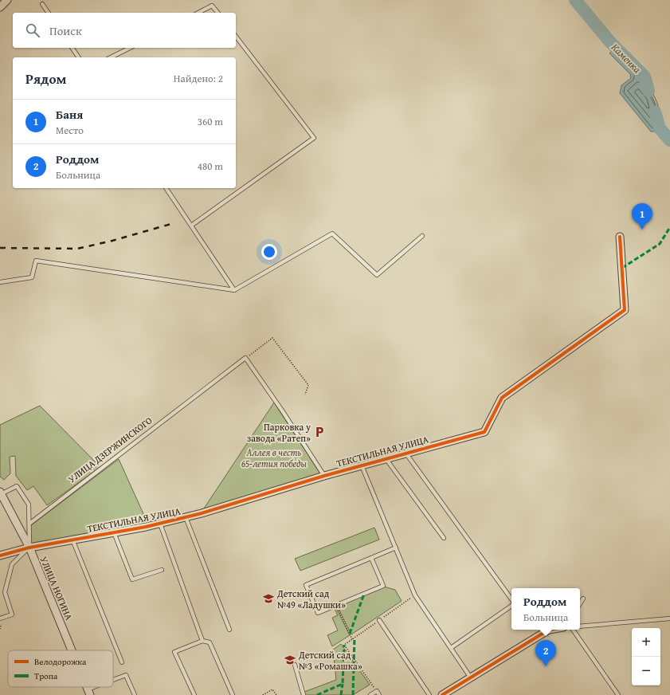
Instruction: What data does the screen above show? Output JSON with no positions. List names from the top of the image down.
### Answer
{
  "streets": {
    "street": ["ТЕКСТИЛЬНАЯ УЛИЦА", "УЛИЦА НОГИНА"],
    "lane": ["УЛИЦА ДЗЕРЖИНСКОГО"]
  },
  "crossings": [
    ["ТЕКСТИЛЬНАЯ УЛИЦА", "УЛИЦА НОГИНА"]
  ],
  "water": ["Каменка"],
  "parks": ["Аллея в честь 65-летия победы"],
  "places": {
    "parking": ["Парковка у завода «Ратеп»"],
    "school or university": ["Детский сад №49 «Ладушки»", "Детский сад №3 «Ромашка»"]
  },
  "legend": ["Велодорожка", "Тропа"],
  "page": {
    "search": "Поиск",
    "heading": ["Рядом", "Найдено: 2"],
    "list": [
      {
        "mark": "1",
        "name": "Баня",
        "note": "Место",
        "value": "360 m"
      },
      {
        "mark": "2",
        "name": "Роддом",
        "note": "Больница",
        "value": "480 m"
      }
    ],
    "pins": ["1", "2"],
    "popup": ["Роддом", "Больница"],
    "map_buttons": ["+", "−"]
  }
}
